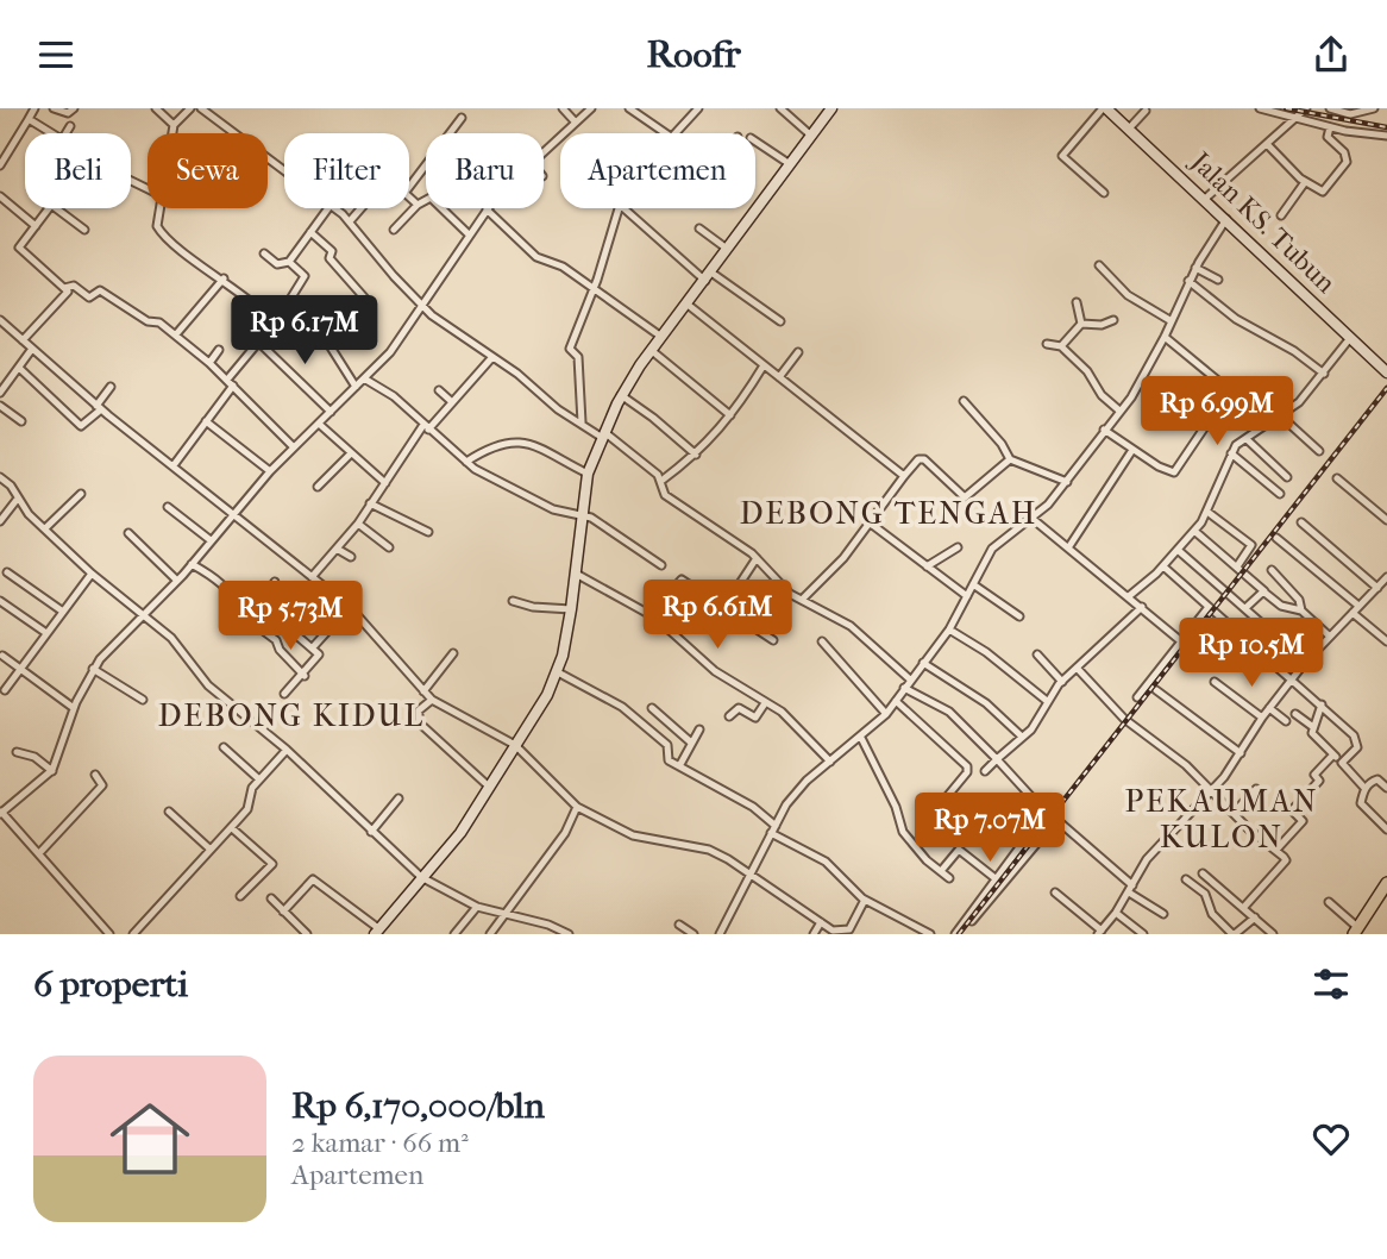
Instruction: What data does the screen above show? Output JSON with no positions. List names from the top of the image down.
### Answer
{
  "streets": {
    "main road": ["Jalan KS. Tubun"]
  },
  "districts": ["DEBONG TENGAH", "DEBONG KIDUL", "PEKAUMAN KULON"],
  "page": {
    "header": "Roofr",
    "chip": [
      "Beli",
      "Sewa",
      "Filter",
      "Baru",
      "Apartemen"
    ],
    "price": [
      "Rp 6.17M",
      "Rp 6.99M",
      "Rp 6.61M",
      "Rp 5.73M",
      "Rp 10.5M",
      "Rp 7.07M"
    ],
    "heading": "6 properti",
    "list": [
      {
        "name": "Rp 6,170,000/bln",
        "note": "2 kamar · 66 m² · Apartemen"
      }
    ]
  }
}
